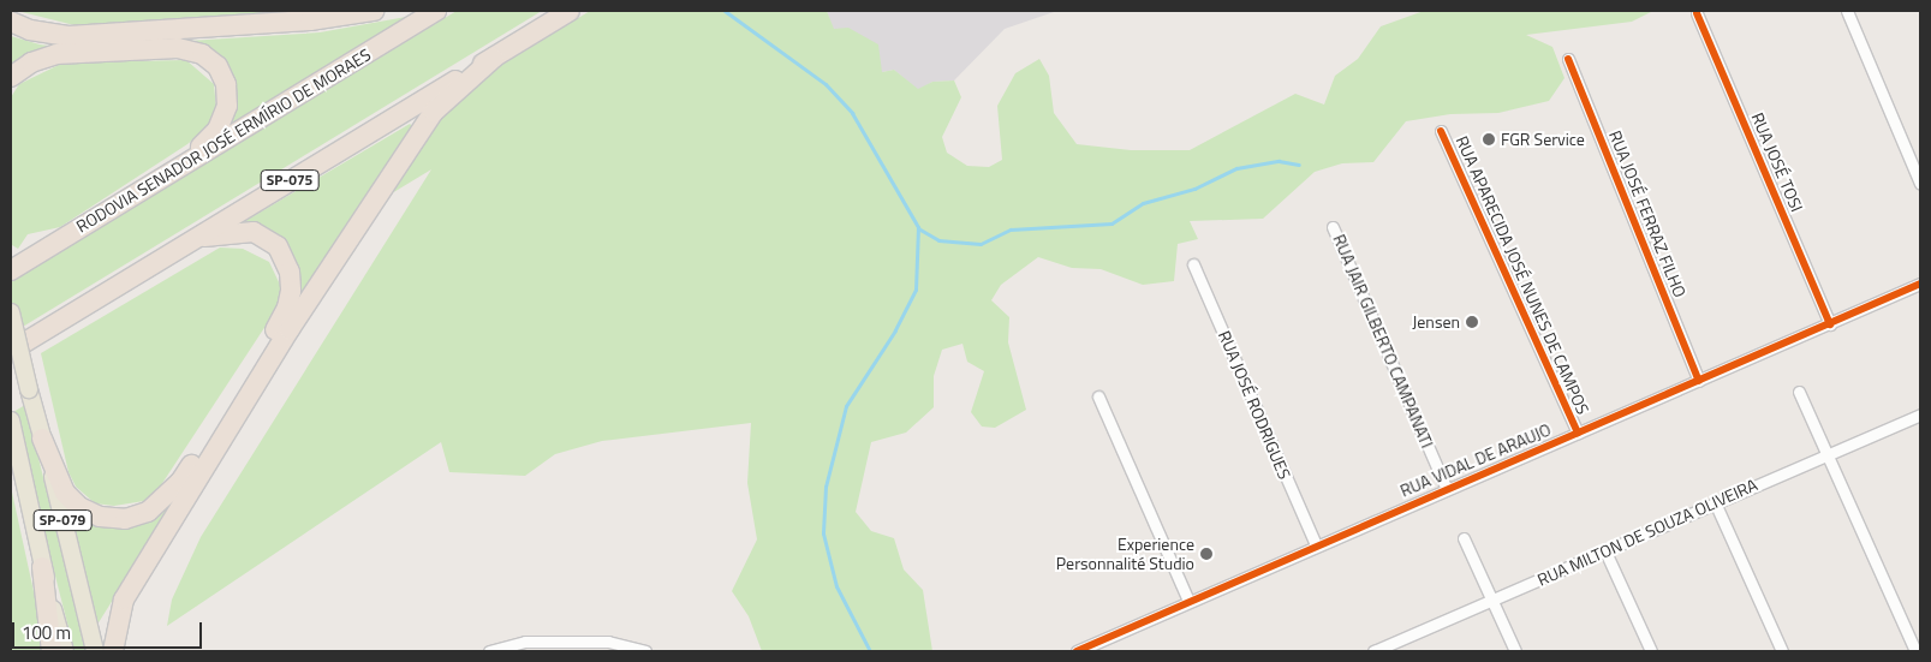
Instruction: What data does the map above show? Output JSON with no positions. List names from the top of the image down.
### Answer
{
  "streets": {
    "highway": ["RODOVIA SENADOR JOSÉ ERMÍRIO DE MORAES", "SP-075"],
    "main road": ["SP-079"],
    "street": [
      "RUA JOSÉ TOSI",
      "RUA JOSÉ FERRAZ FILHO",
      "RUA APARECIDA JOSÉ NUNES DE CAMPOS",
      "RUA JAIR GILBERTO CAMPANATI",
      "RUA JOSÉ RODRIGUES",
      "RUA VIDAL DE ARAUJO",
      "RUA MILTON DE SOUZA OLIVEIRA"
    ]
  },
  "crossings": [
    ["RUA JOSÉ TOSI", "RUA VIDAL DE ARAUJO"],
    ["RUA JOSÉ FERRAZ FILHO", "RUA VIDAL DE ARAUJO"],
    ["RUA APARECIDA JOSÉ NUNES DE CAMPOS", "RUA VIDAL DE ARAUJO"],
    ["RUA JAIR GILBERTO CAMPANATI", "RUA VIDAL DE ARAUJO"],
    ["RUA JOSÉ RODRIGUES", "RUA VIDAL DE ARAUJO"]
  ],
  "places": ["FGR Service", "Jensen", "Experience Personnalité Studio"],
  "scale_bar": "100 m"
}
